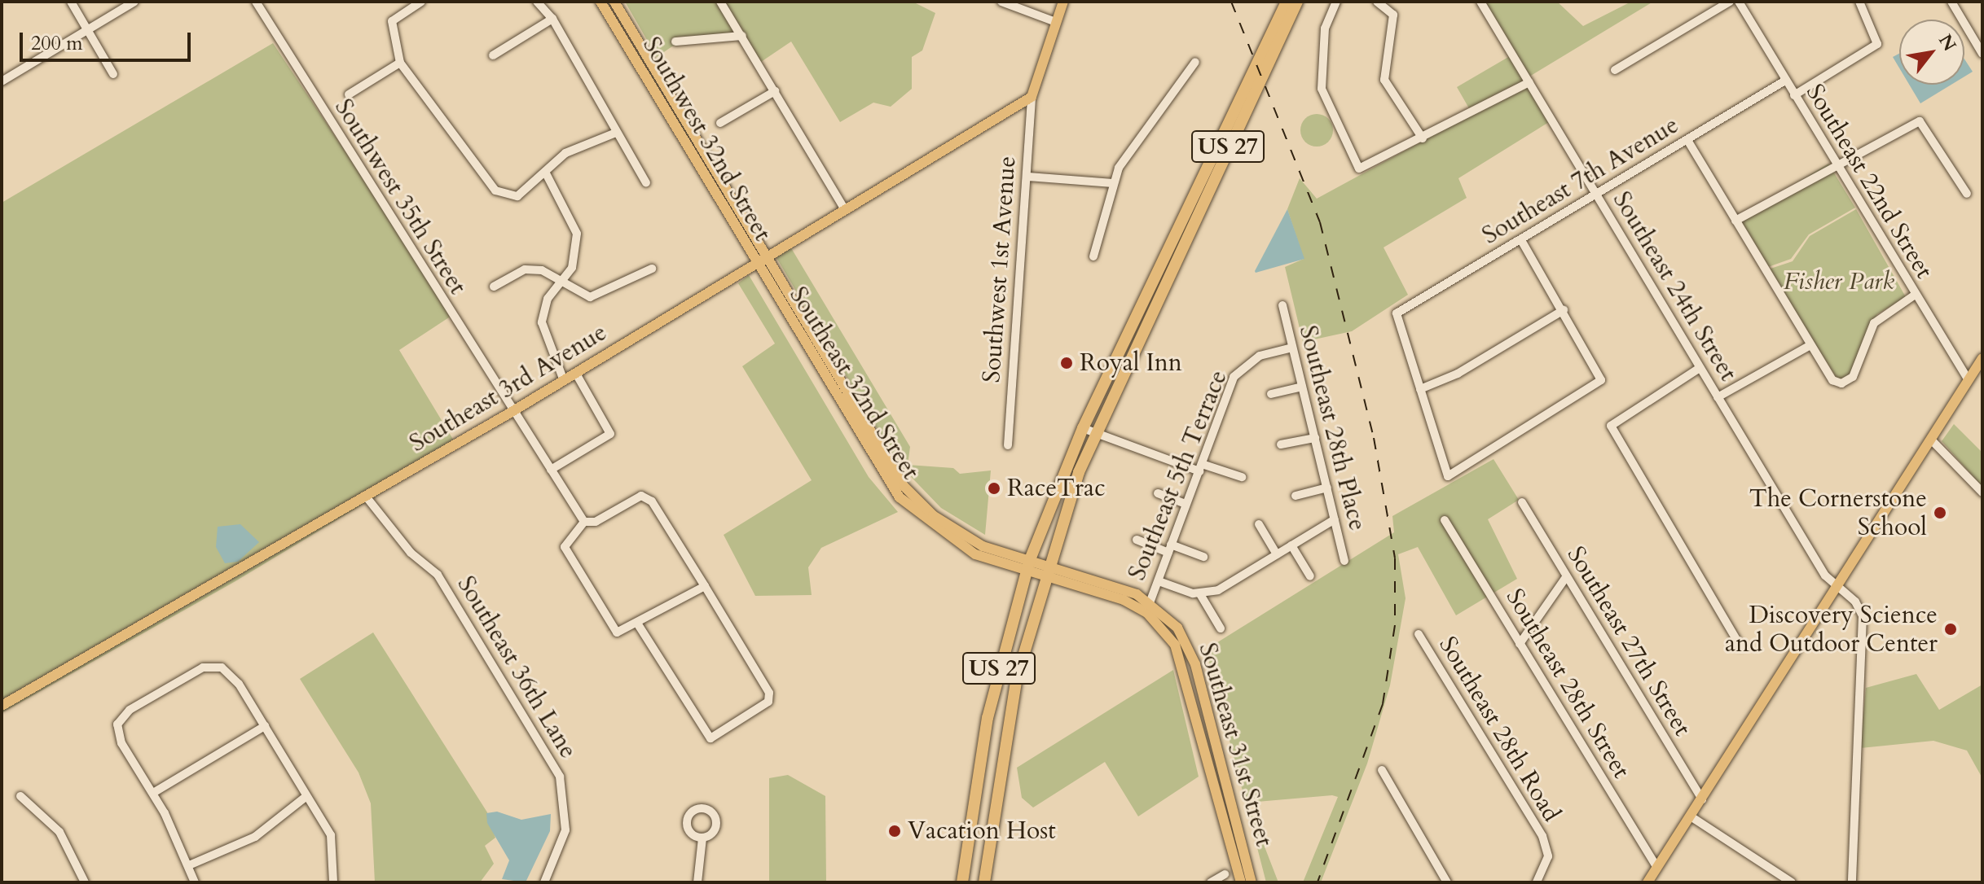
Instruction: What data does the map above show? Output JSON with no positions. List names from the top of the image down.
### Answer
{
  "streets": {
    "highway": ["US 27"],
    "main road": [
      "Southwest 32nd Street",
      "Southeast 32nd Street",
      "Southeast 3rd Avenue",
      "Southeast 31st Street"
    ],
    "street": [
      "Southeast 7th Avenue",
      "Southeast 22nd Street",
      "Southwest 35th Street",
      "Southwest 1st Avenue",
      "Southeast 24th Street",
      "Southeast 28th Place",
      "Southeast 5th Terrace",
      "Southeast 27th Street",
      "Southeast 36th Lane",
      "Southeast 28th Street",
      "Southeast 28th Road"
    ]
  },
  "crossings": [
    ["Southwest 32nd Street", "Southeast 32nd Street"],
    ["Southwest 32nd Street", "Southeast 3rd Avenue"],
    ["US 27", "Southeast 32nd Street"],
    ["US 27", "Southeast 31st Street"],
    ["Southeast 7th Avenue", "Southeast 22nd Street"],
    ["Southeast 7th Avenue", "Southeast 24th Street"],
    ["Southwest 35th Street", "Southeast 3rd Avenue"],
    ["Southwest 1st Avenue", "Southeast 3rd Avenue"],
    ["Southeast 32nd Street", "Southeast 3rd Avenue"],
    ["Southeast 32nd Street", "Southeast 31st Street"],
    ["Southeast 3rd Avenue", "Southeast 36th Lane"],
    ["Southeast 28th Place", "Southeast 5th Terrace"],
    ["Southeast 5th Terrace", "Southeast 31st Street"]
  ],
  "parks": ["Fisher Park"],
  "places": [
    "Royal Inn",
    "RaceTrac",
    "The Cornerstone School",
    "Discovery Science and Outdoor Center",
    "Vacation Host"
  ],
  "scale_bar": "200 m",
  "north": "top right"
}
